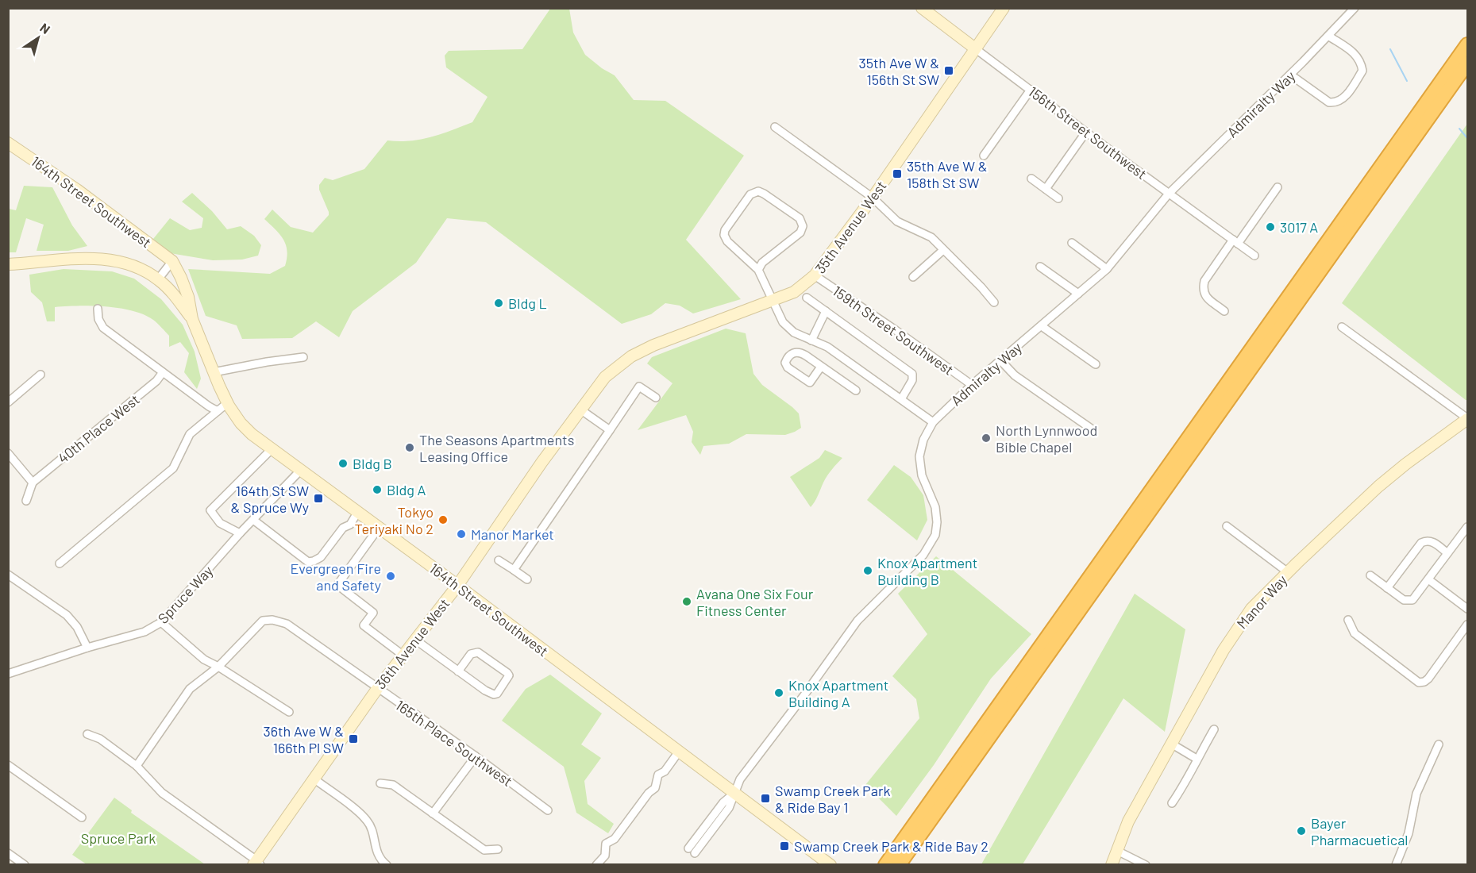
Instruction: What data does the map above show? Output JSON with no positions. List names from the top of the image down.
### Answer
{
  "streets": {
    "street": [
      "Admiralty Way",
      "156th Street Southwest",
      "164th Street Southwest",
      "35th Avenue West",
      "159th Street Southwest",
      "40th Place West",
      "Spruce Way",
      "Manor Way",
      "36th Avenue West",
      "165th Place Southwest"
    ]
  },
  "crossings": [
    ["Admiralty Way", "156th Street Southwest"],
    ["Admiralty Way", "164th Street Southwest"],
    ["Admiralty Way", "159th Street Southwest"],
    ["156th Street Southwest", "35th Avenue West"],
    ["164th Street Southwest", "Spruce Way"],
    ["164th Street Southwest", "36th Avenue West"],
    ["35th Avenue West", "159th Street Southwest"],
    ["35th Avenue West", "36th Avenue West"],
    ["36th Avenue West", "165th Place Southwest"]
  ],
  "parks": ["Spruce Park"],
  "places": {
    "transit": [
      "35th Ave W & 156th St SW",
      "35th Ave W & 158th St SW",
      "164th St SW & Spruce Wy",
      "36th Ave W & 166th Pl SW",
      "Swamp Creek Park & Ride Bay 1",
      "Swamp Creek Park & Ride Bay 2"
    ],
    "other": [
      "3017 A",
      "Bldg L",
      "North Lynnwood Bible Chapel",
      "The Seasons Apartments Leasing Office",
      "Bldg B",
      "Bldg A",
      "Tokyo Teriyaki No 2",
      "Manor Market",
      "Knox Apartment Building B",
      "Evergreen Fire and Safety",
      "Avana One Six Four Fitness Center",
      "Knox Apartment Building A",
      "Bayer Pharmacuetical"
    ]
  },
  "north": "top right"
}
